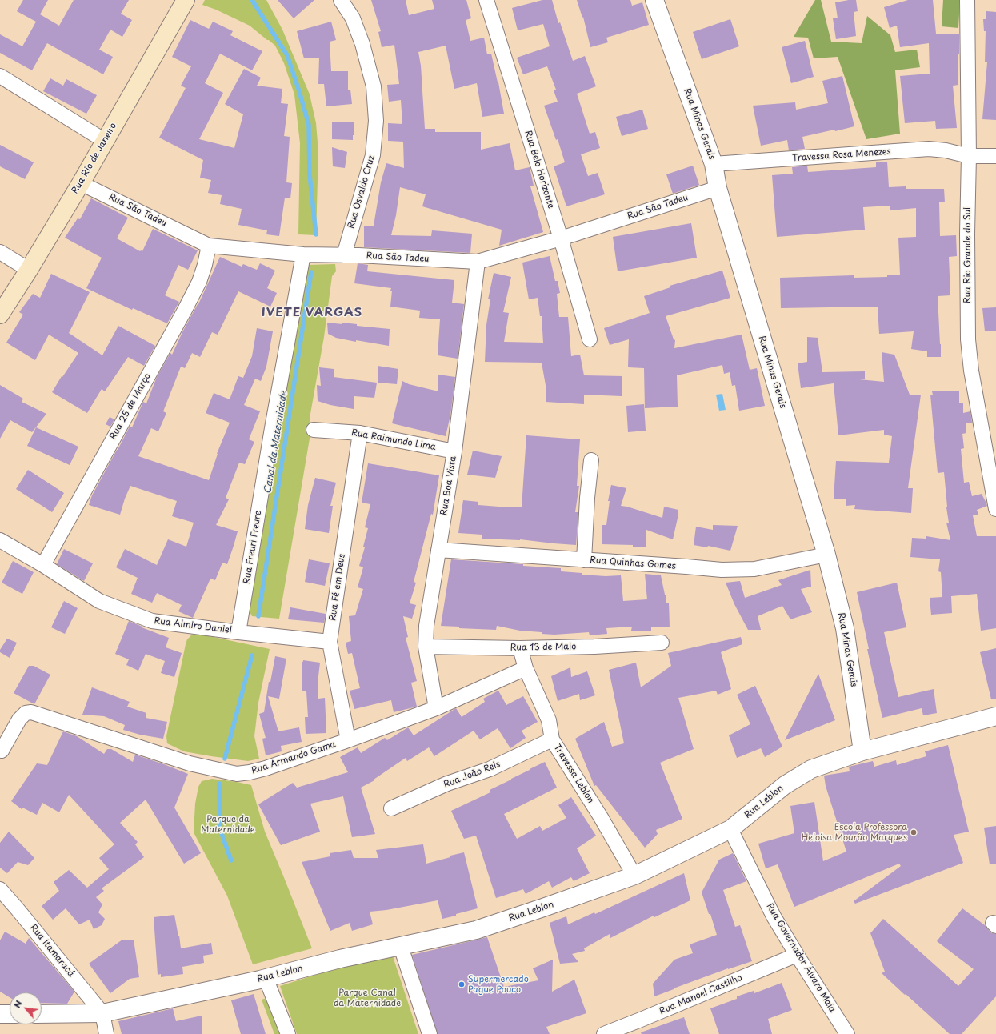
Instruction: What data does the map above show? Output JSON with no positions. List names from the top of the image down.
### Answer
{
  "streets": {
    "main road": ["Rua Rio de Janeiro"],
    "street": [
      "Rua Minas Gerais",
      "Travessa Rosa Menezes",
      "Rua Belo Horizonte",
      "Rua Osvaldo Cruz",
      "Rua São Tadeu",
      "Rua Rio Grande do Sul",
      "Rua 25 de Março",
      "Rua Raimundo Lima",
      "Rua Boa Vista",
      "Rua Freuri Freure",
      "Rua Quinhas Gomes",
      "Rua Fé em Deus",
      "Rua Almiro Daniel",
      "Rua 13 de Maio",
      "Rua Armando Gama",
      "Travessa Leblon",
      "Rua João Reis",
      "Rua Leblon",
      "Rua Itamaracá",
      "Rua Governador Álvaro Maia",
      "Rua Manoel Castilho"
    ]
  },
  "crossings": [
    ["Rua Minas Gerais", "Travessa Rosa Menezes"],
    ["Rua Minas Gerais", "Rua São Tadeu"],
    ["Rua Minas Gerais", "Rua Quinhas Gomes"],
    ["Rua Minas Gerais", "Rua Leblon"],
    ["Travessa Rosa Menezes", "Rua Rio Grande do Sul"],
    ["Rua Rio de Janeiro", "Rua São Tadeu"],
    ["Rua Belo Horizonte", "Rua São Tadeu"],
    ["Rua Osvaldo Cruz", "Rua São Tadeu"],
    ["Rua São Tadeu", "Rua 25 de Março"],
    ["Rua São Tadeu", "Rua Boa Vista"],
    ["Rua São Tadeu", "Rua Freuri Freure"],
    ["Rua 25 de Março", "Rua Almiro Daniel"],
    ["Rua Raimundo Lima", "Rua Boa Vista"],
    ["Rua Raimundo Lima", "Rua Fé em Deus"],
    ["Rua Boa Vista", "Rua Quinhas Gomes"],
    ["Rua Boa Vista", "Rua 13 de Maio"],
    ["Rua Boa Vista", "Rua Armando Gama"],
    ["Rua Freuri Freure", "Rua Almiro Daniel"],
    ["Rua Fé em Deus", "Rua Almiro Daniel"],
    ["Rua Fé em Deus", "Rua Armando Gama"],
    ["Rua 13 de Maio", "Travessa Leblon"],
    ["Rua Armando Gama", "Travessa Leblon"],
    ["Travessa Leblon", "Rua João Reis"],
    ["Travessa Leblon", "Rua Leblon"],
    ["Rua Leblon", "Rua Itamaracá"],
    ["Rua Leblon", "Rua Governador Álvaro Maia"],
    ["Rua Governador Álvaro Maia", "Rua Manoel Castilho"]
  ],
  "districts": ["IVETE VARGAS"],
  "water": ["Canal da Maternidade"],
  "parks": ["Parque da Maternidade", "Parque Canal da Maternidade"],
  "places": ["Escola Professora Heloísa Mourão Marques", "Supermercado Pague Pouco"],
  "north": "top left"
}
